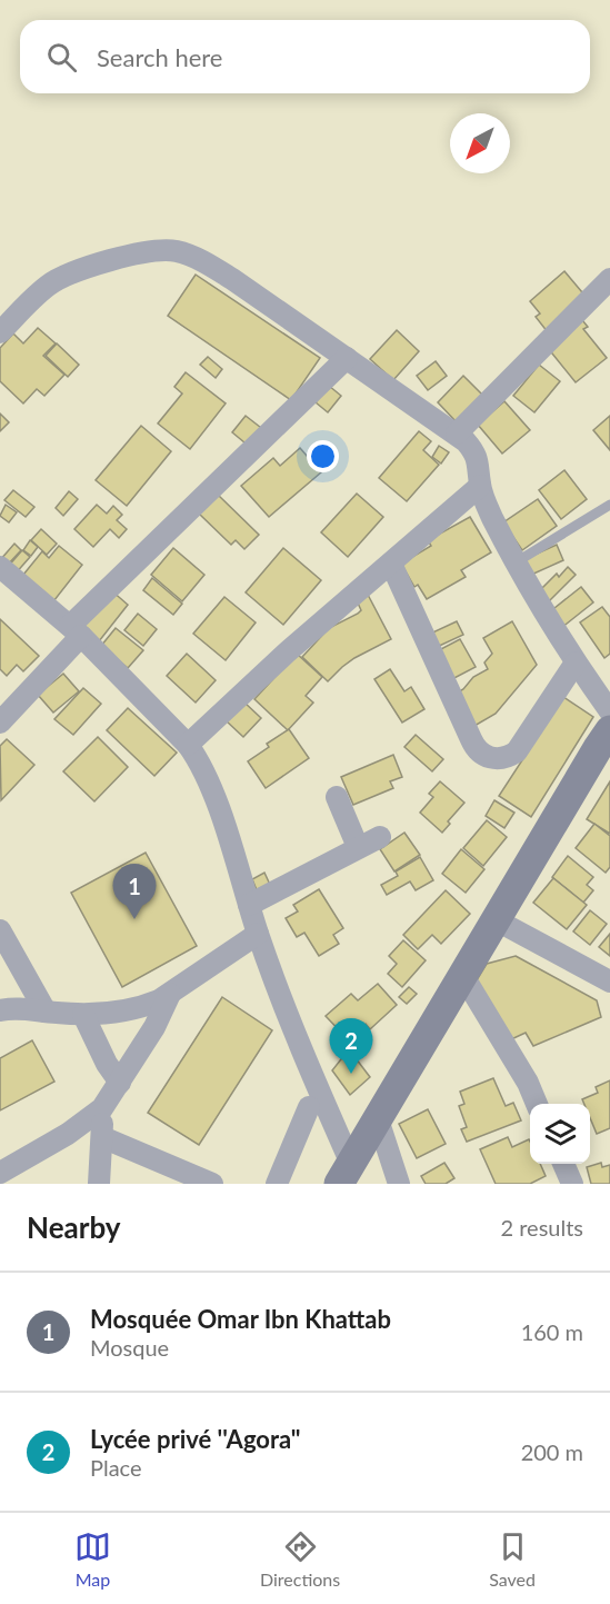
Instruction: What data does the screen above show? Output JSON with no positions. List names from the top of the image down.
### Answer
{
  "north": "bottom left",
  "page": {
    "search": "Search here",
    "pins": ["1", "2"],
    "heading": ["Nearby", "2 results"],
    "list": [
      {
        "mark": "1",
        "name": "Mosquée Omar Ibn Khattab",
        "note": "Mosque",
        "value": "160 m"
      },
      {
        "mark": "2",
        "name": "Lycée privé ''Agora\"",
        "note": "Place",
        "value": "200 m"
      }
    ],
    "nav": ["Map", "Directions", "Saved"]
  }
}
